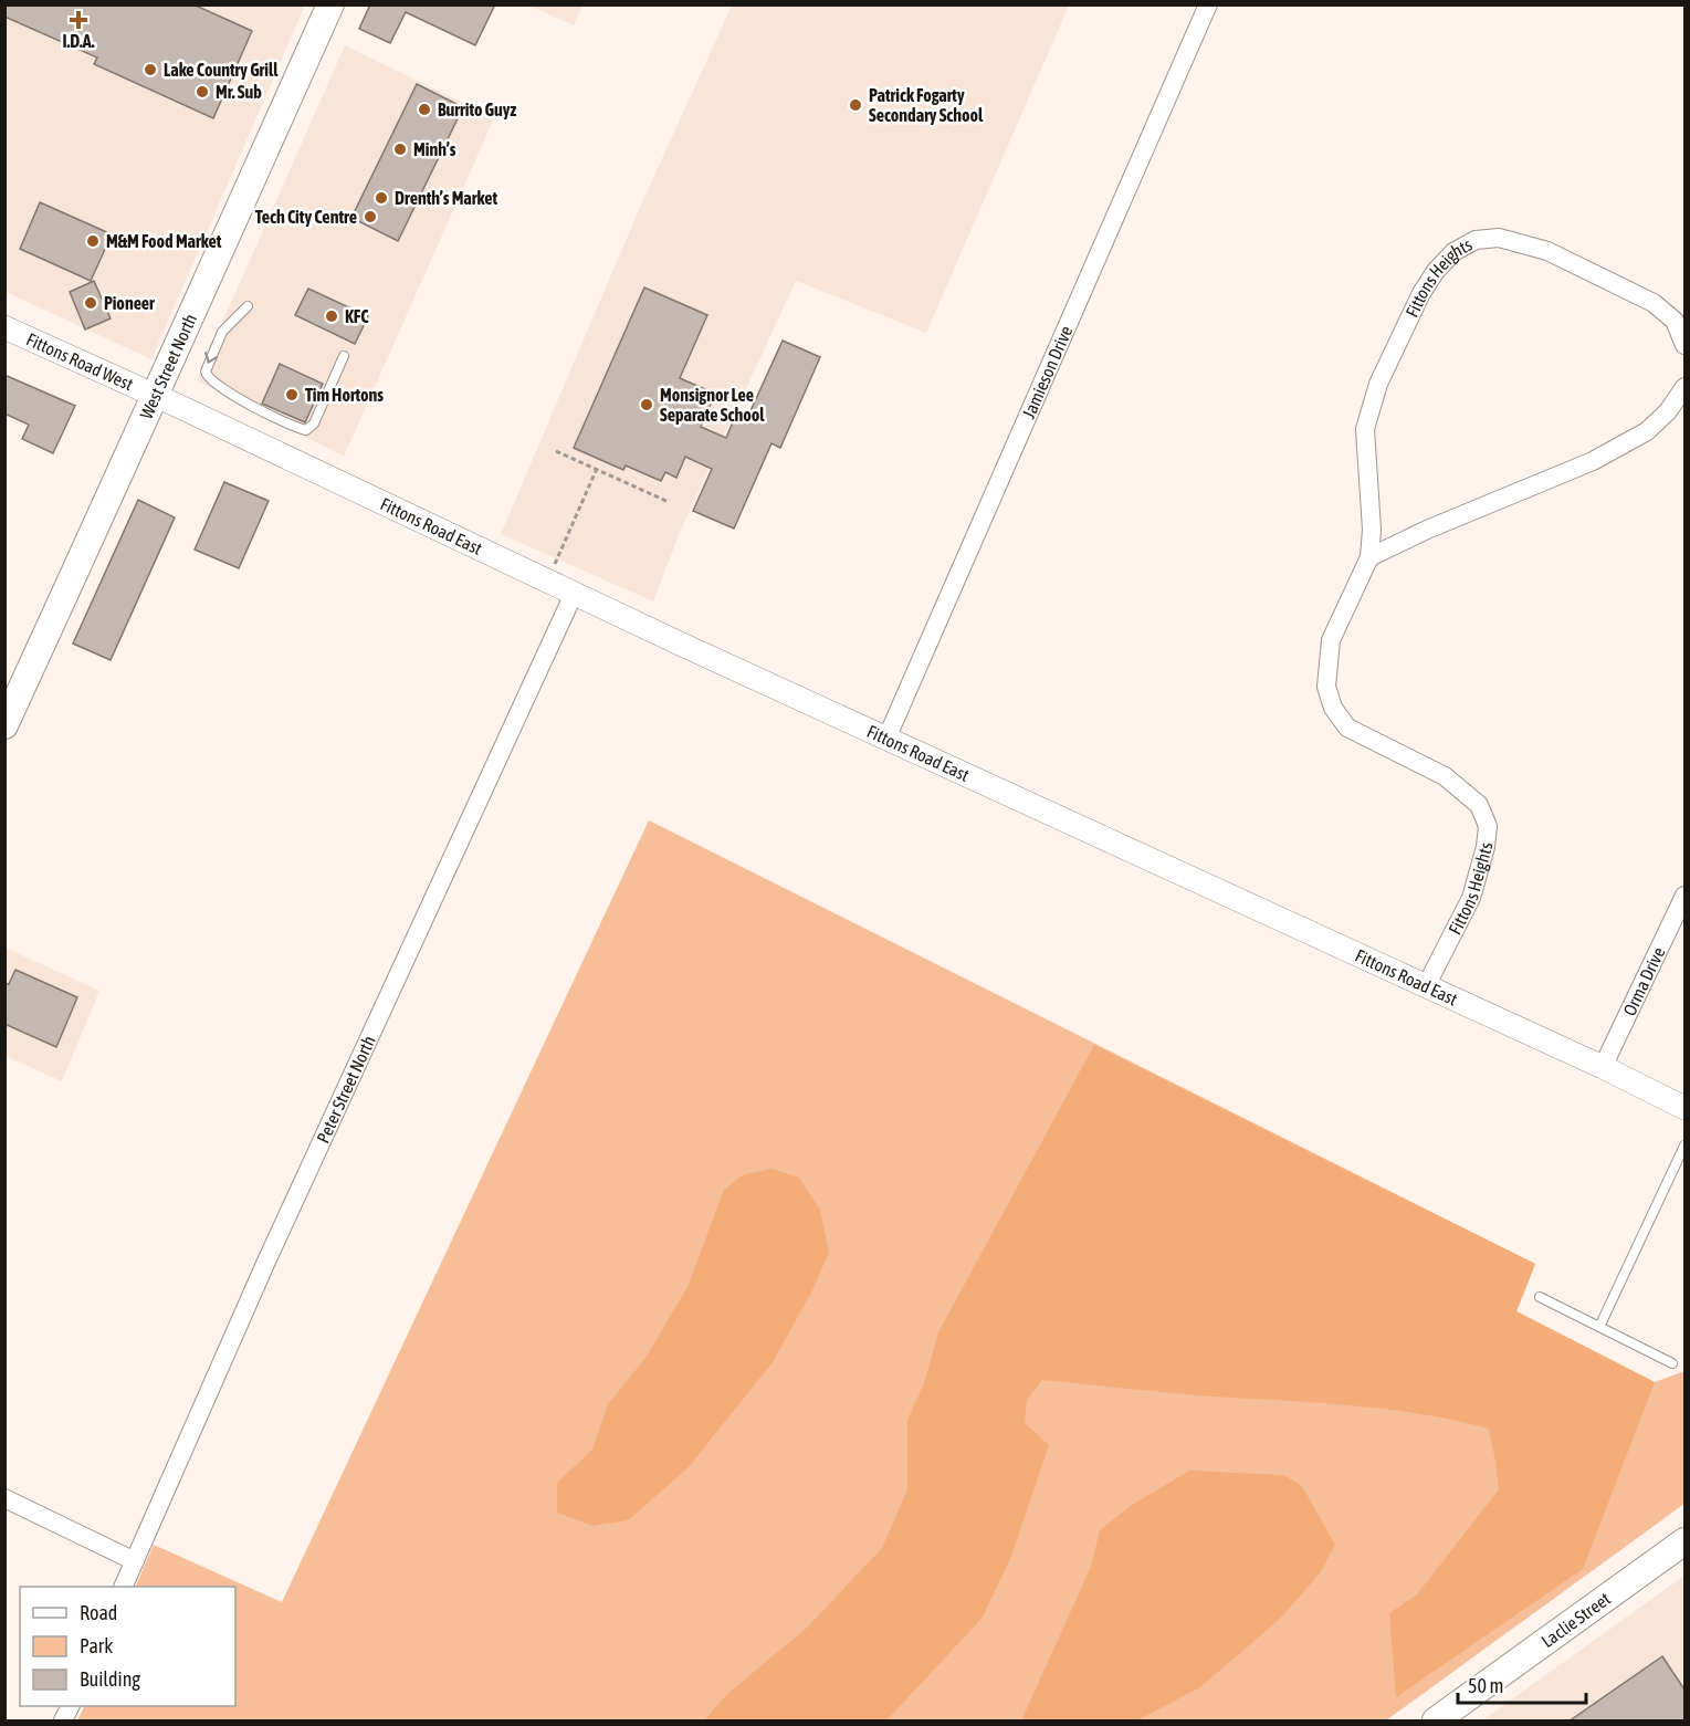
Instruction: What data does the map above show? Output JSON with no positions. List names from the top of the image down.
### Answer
{
  "streets": {
    "main road": ["West Street North", "Laclie Street"],
    "street": [
      "Fittons Heights",
      "Fittons Road West",
      "Jamieson Drive",
      "Fittons Road East",
      "Orma Drive",
      "Peter Street North"
    ]
  },
  "crossings": [
    ["Fittons Heights", "Fittons Road East"],
    ["Fittons Road West", "West Street North"],
    ["Fittons Road West", "Fittons Road East"],
    ["West Street North", "Fittons Road East"],
    ["Jamieson Drive", "Fittons Road East"],
    ["Fittons Road East", "Orma Drive"],
    ["Fittons Road East", "Peter Street North"]
  ],
  "places": {
    "health": ["I.D.A."],
    "other": [
      "Lake Country Grill",
      "Mr. Sub",
      "Patrick Fogarty Secondary School",
      "Burrito Guyz",
      "Minh’s",
      "Drenth’s Market",
      "Tech City Centre",
      "M&M Food Market",
      "Pioneer",
      "KFC",
      "Tim Hortons",
      "Monsignor Lee Separate School"
    ]
  },
  "legend": ["Road", "Park", "Building"],
  "scale_bar": "50 m"
}
